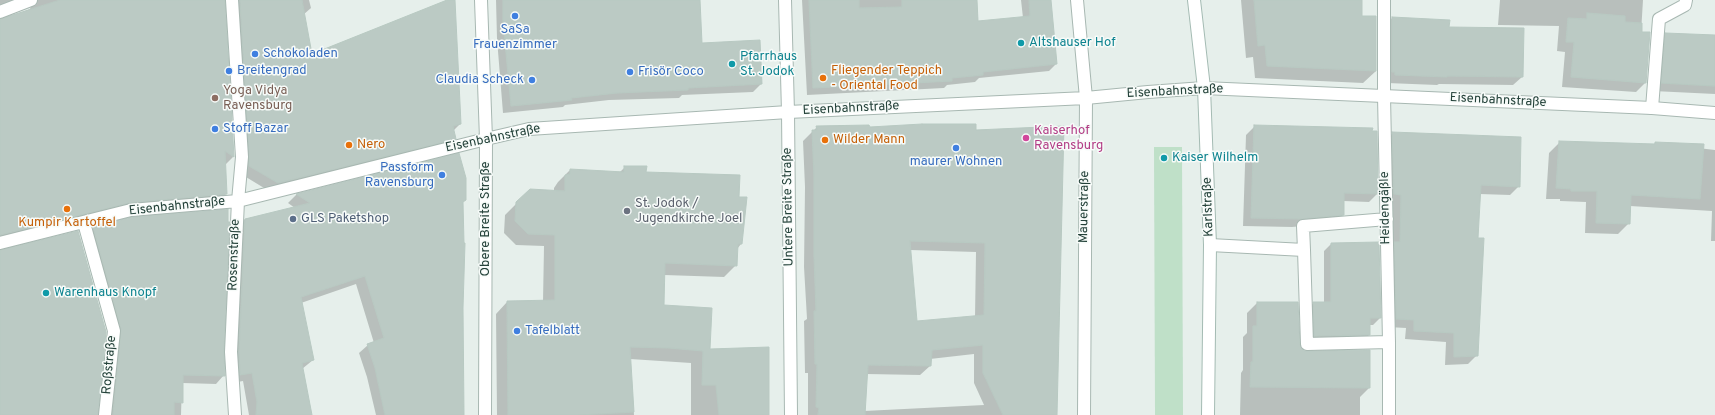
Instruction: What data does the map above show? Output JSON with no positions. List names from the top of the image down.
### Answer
{
  "streets": {
    "street": [
      "Eisenbahnstraße",
      "Untere Breite Straße",
      "Mauerstraße",
      "Karlstraße",
      "Heidengäßle",
      "Obere Breite Straße",
      "Rosenstraße",
      "Roßstraße"
    ]
  },
  "crossings": [
    ["Eisenbahnstraße", "Untere Breite Straße"],
    ["Eisenbahnstraße", "Mauerstraße"],
    ["Eisenbahnstraße", "Karlstraße"],
    ["Eisenbahnstraße", "Heidengäßle"],
    ["Eisenbahnstraße", "Obere Breite Straße"],
    ["Eisenbahnstraße", "Rosenstraße"],
    ["Eisenbahnstraße", "Roßstraße"]
  ],
  "places": [
    "SaSa Frauenzimmer",
    "Altshauser Hof",
    "Schokoladen",
    "Pfarrhaus St. Jodok",
    "Breitengrad",
    "Frisör Coco",
    "Fliegender Teppich - Oriental Food",
    "Claudia Scheck",
    "Yoga Vidya Ravensburg",
    "Stoff Bazar",
    "Kaiserhof Ravensburg",
    "Wilder Mann",
    "Nero",
    "maurer Wohnen",
    "Kaiser Wilhelm",
    "Passform Ravensburg",
    "Kumpir Kartoffel",
    "St. Jodok / Jugendkirche Joel",
    "GLS Paketshop",
    "Warenhaus Knopf",
    "Tafelblatt"
  ]
}
